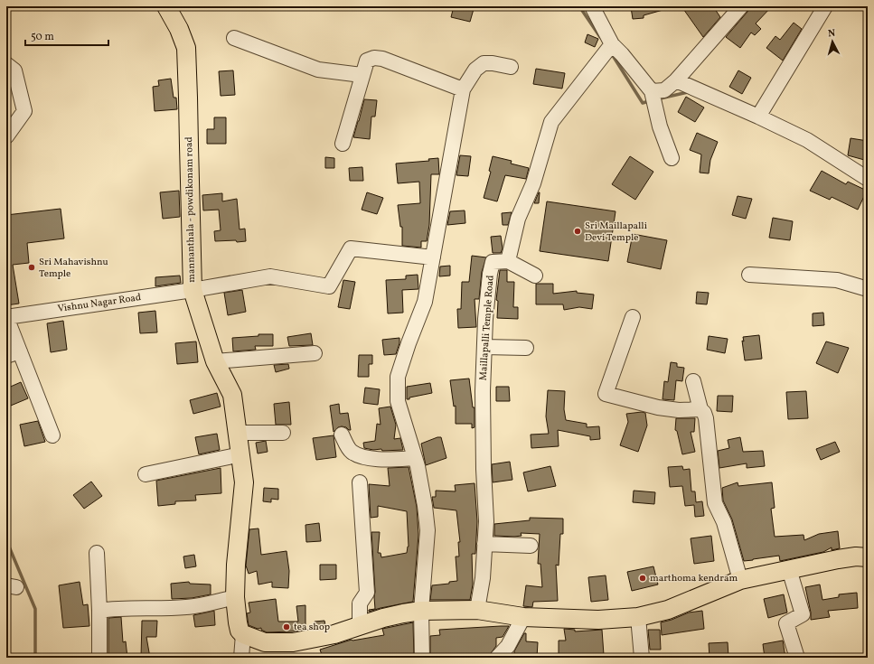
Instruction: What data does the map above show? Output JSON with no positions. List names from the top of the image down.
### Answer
{
  "streets": {
    "main road": ["mannanthala - powdikonam road"],
    "street": ["Vishnu Nagar Road", "Maillapalli Temple Road"]
  },
  "crossings": [
    ["mannanthala - powdikonam road", "Vishnu Nagar Road"]
  ],
  "places": [
    "Sri Maillapalli Devi Temple",
    "Sri Mahavishnu Temple",
    "marthoma kendram",
    "tea shop"
  ],
  "scale_bar": "50 m",
  "north": "top"
}
